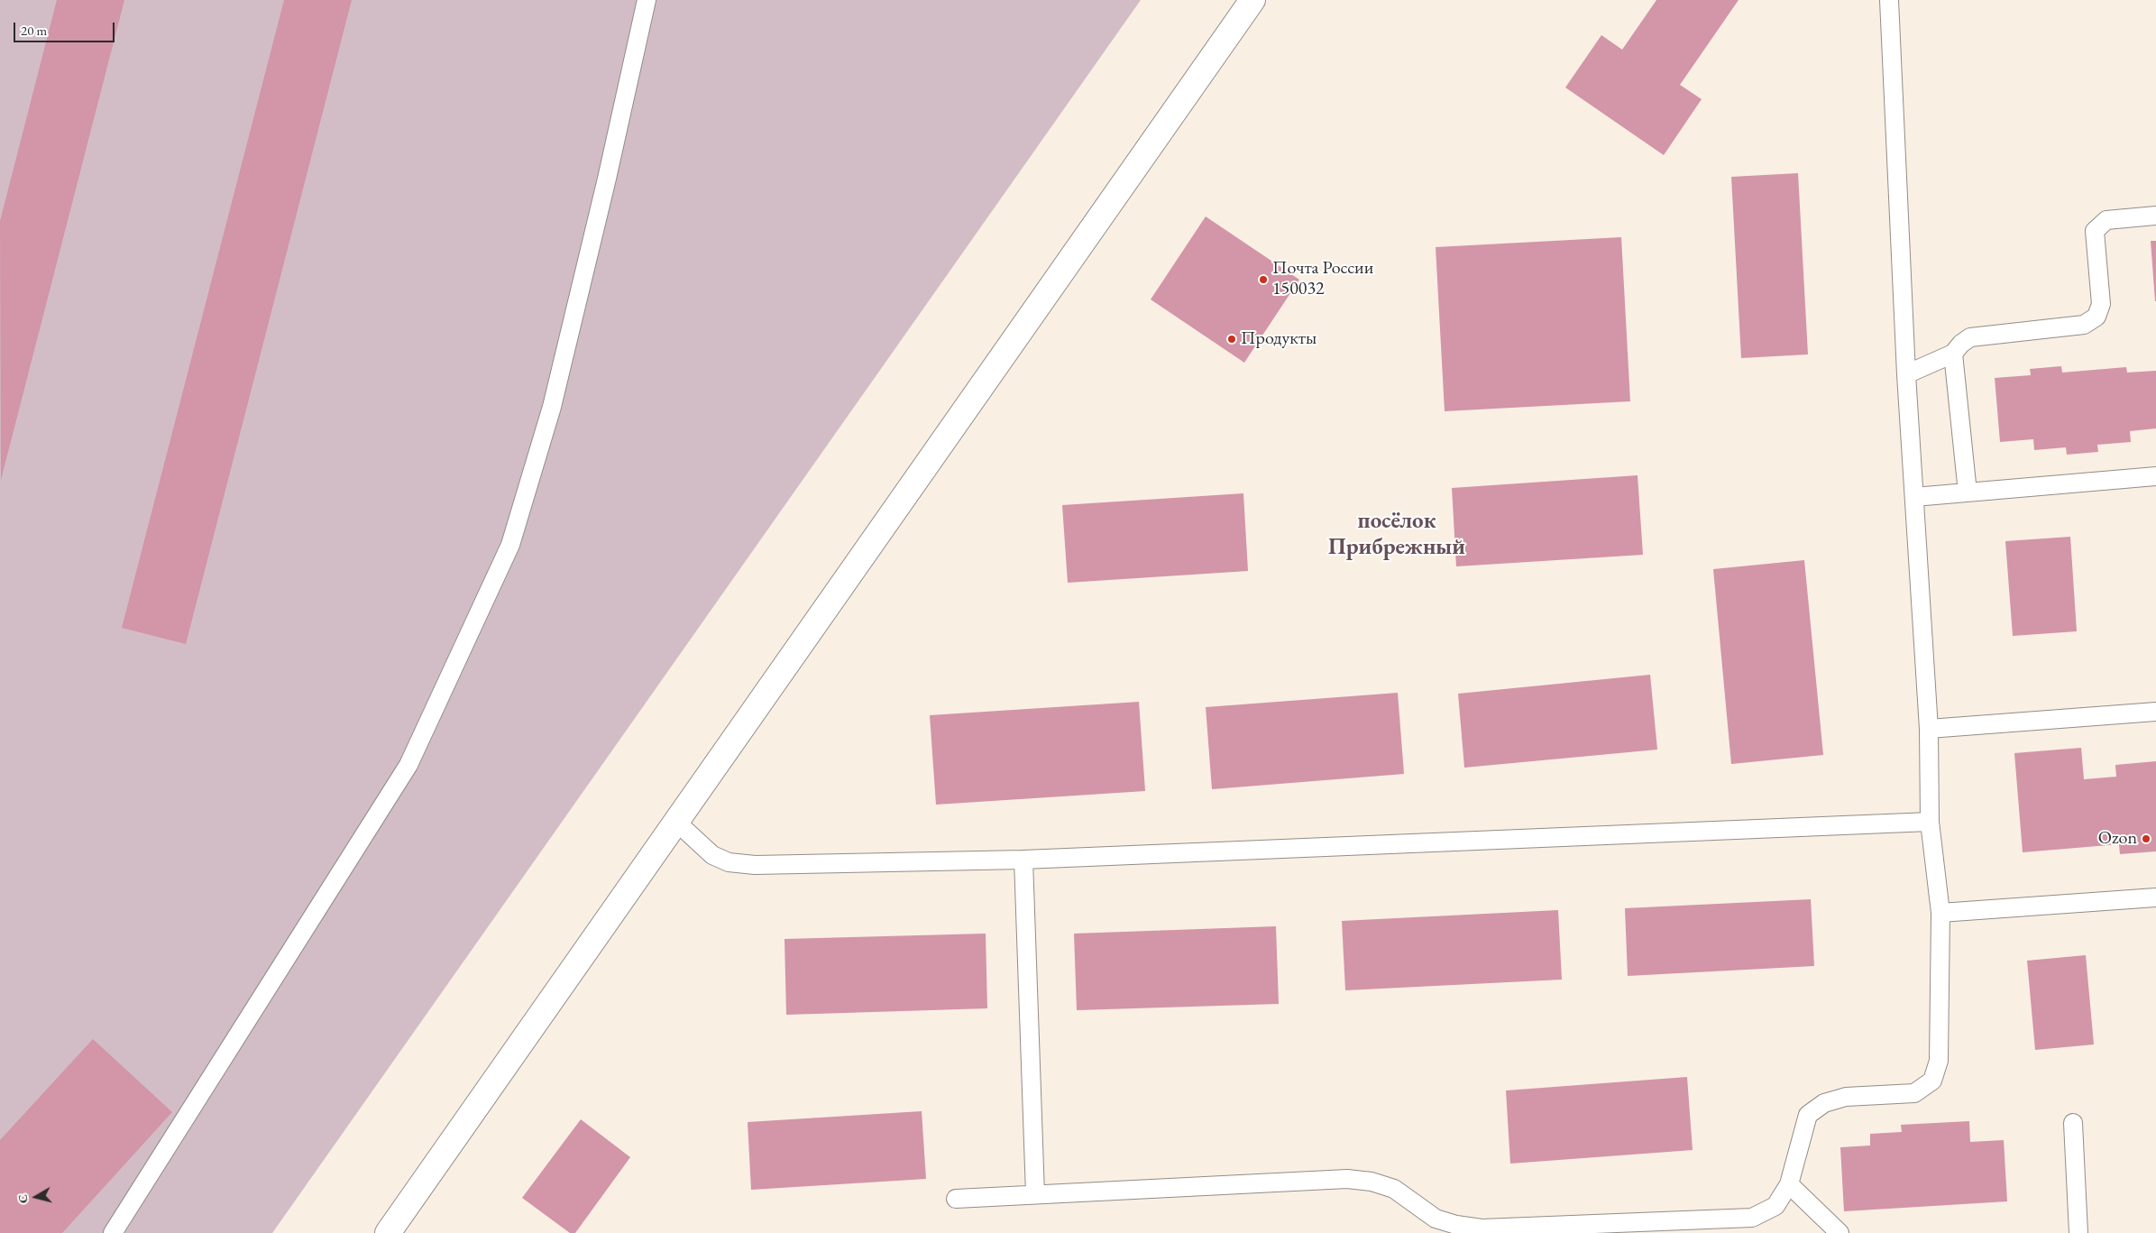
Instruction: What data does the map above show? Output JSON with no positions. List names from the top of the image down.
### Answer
{
  "districts": ["посёлок Прибрежный"],
  "places": ["Почта России 150032", "Продукты", "Ozon"],
  "scale_bar": "20 m",
  "north": "left"
}
